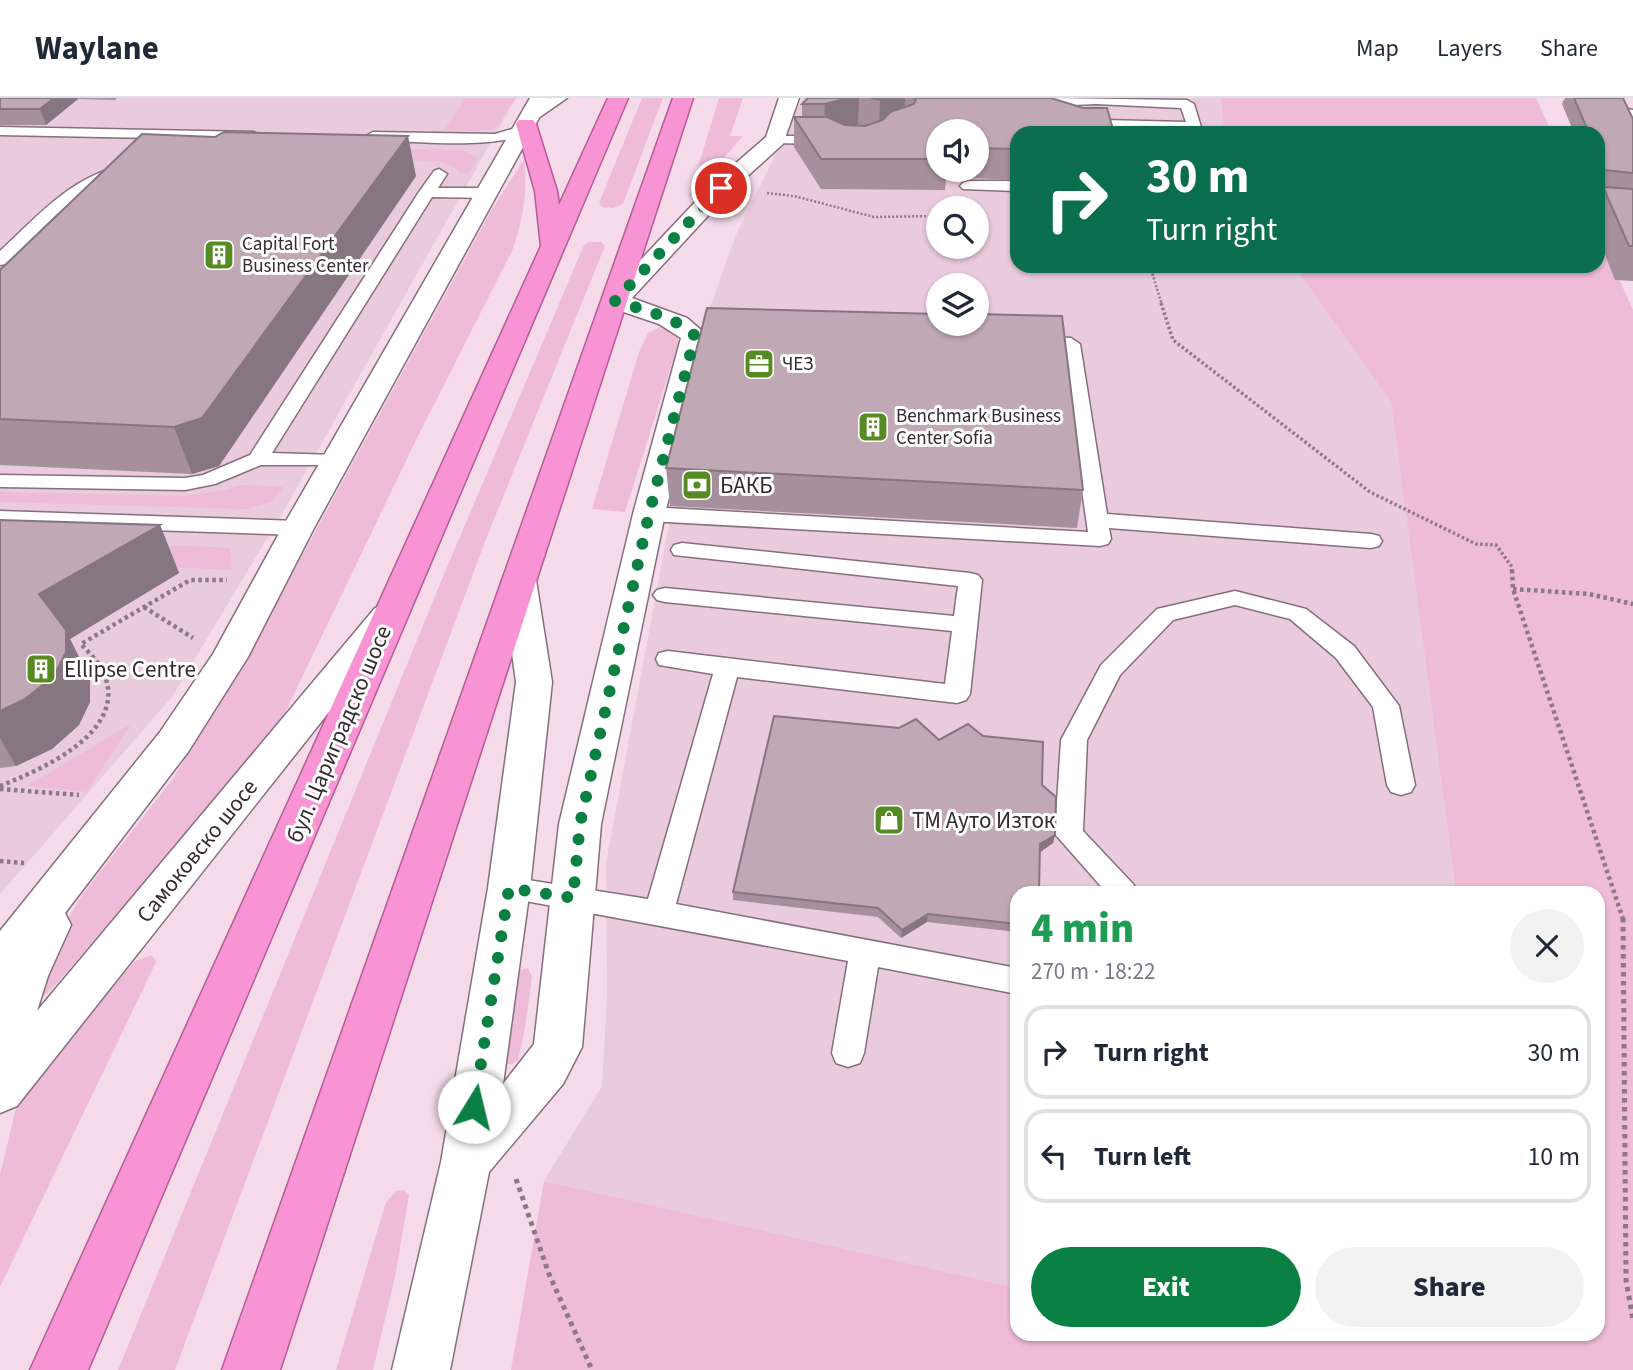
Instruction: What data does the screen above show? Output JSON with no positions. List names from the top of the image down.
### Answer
{
  "streets": {
    "highway": ["бул. Цариградско шосе"],
    "street": ["Самоковско шосе"]
  },
  "crossings": [
    ["бул. Цариградско шосе", "Самоковско шосе"]
  ],
  "places": {
    "building": ["Capital Fort Business Center", "Benchmark Business Center Sofia", "Ellipse Centre"],
    "office": ["ЧЕЗ"],
    "bank": ["БАКБ"],
    "shop": ["ТМ Ауто Изток"]
  },
  "page": {
    "header": "Waylane",
    "nav": ["Map", "Layers", "Share"],
    "turn": ["30 m", "Turn right"],
    "heading": ["4 min", "270 m · 18:22"],
    "list": [
      {
        "name": "Turn right",
        "value": "30 m"
      },
      {
        "name": "Turn left",
        "value": "10 m"
      }
    ],
    "buttons": ["Exit", "Share"]
  }
}
